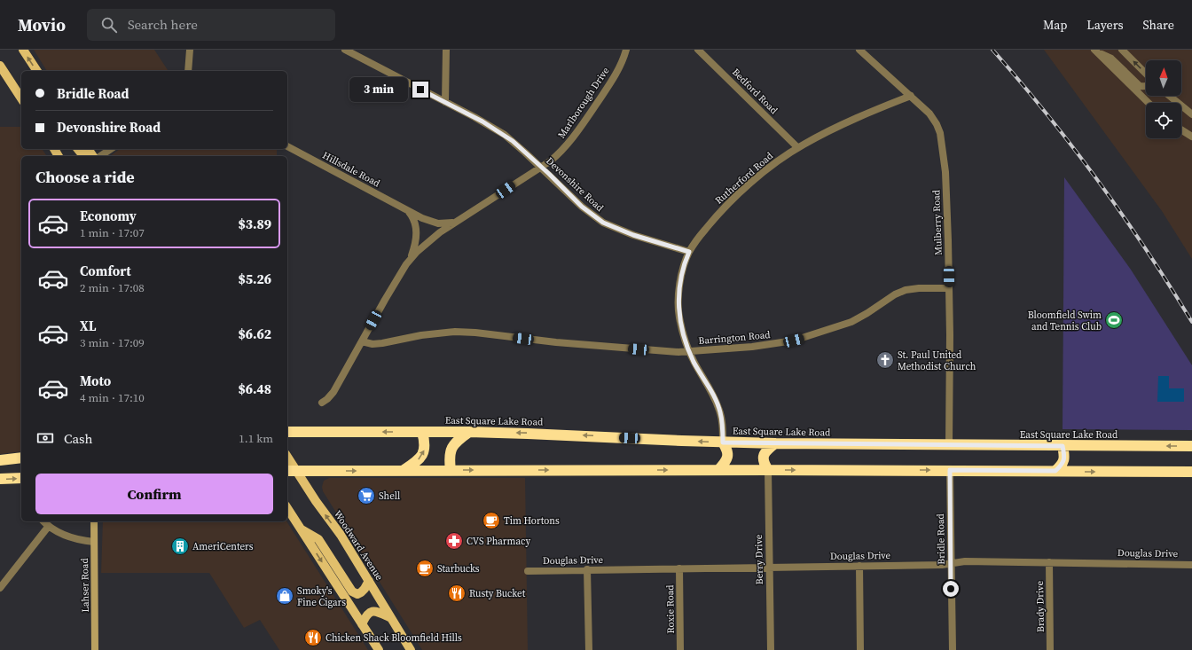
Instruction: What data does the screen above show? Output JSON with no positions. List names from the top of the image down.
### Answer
{
  "streets": {
    "highway": ["East Square Lake Road"],
    "main road": ["Woodward Avenue"],
    "street": [
      "Bedford Road",
      "Marlborough Drive",
      "Hillsdale Road",
      "Rutherford Road",
      "Devonshire Road",
      "Mulberry Road",
      "Barrington Road",
      "Bridle Road",
      "Douglas Drive",
      "Berry Drive",
      "Lahser Road",
      "Brady Drive",
      "Roxie Road"
    ]
  },
  "crossings": [
    ["Bedford Road", "Rutherford Road"],
    ["Marlborough Drive", "Hillsdale Road"],
    ["Marlborough Drive", "Devonshire Road"],
    ["Marlborough Drive", "Barrington Road"],
    ["Rutherford Road", "Devonshire Road"],
    ["Rutherford Road", "Mulberry Road"],
    ["Rutherford Road", "Barrington Road"],
    ["Rutherford Road", "East Square Lake Road"],
    ["Mulberry Road", "Barrington Road"],
    ["Mulberry Road", "East Square Lake Road"],
    ["Bridle Road", "Douglas Drive"],
    ["Douglas Drive", "Berry Drive"],
    ["Douglas Drive", "Brady Drive"],
    ["Douglas Drive", "Roxie Road"]
  ],
  "places": {
    "sports": ["Bloomfield Swim and Tennis Club"],
    "church": ["St. Paul United Methodist Church"],
    "supermarket": ["Shell"],
    "cafe": ["Tim Hortons", "Starbucks"],
    "pharmacy": ["CVS Pharmacy"],
    "building": ["AmeriCenters"],
    "restaurant": ["Rusty Bucket", "Chicken Shack Bloomfield Hills"],
    "shop": ["Smoky's Fine Cigars"]
  },
  "north": "top",
  "page": {
    "header": "Movio",
    "search": "Search here",
    "nav": ["Map", "Layers", "Share"],
    "banner": ["Bridle Road", "Devonshire Road"],
    "bubble": "3 min",
    "heading": "Choose a ride",
    "list": [
      {
        "name": "Economy",
        "note": "1 min · 17:07",
        "value": "$3.89"
      },
      {
        "name": "Comfort",
        "note": "2 min · 17:08",
        "value": "$5.26"
      },
      {
        "name": "XL",
        "note": "3 min · 17:09",
        "value": "$6.62"
      },
      {
        "name": "Moto",
        "note": "4 min · 17:10",
        "value": "$6.48"
      }
    ],
    "pay": ["Cash", "1.1 km"],
    "buttons": "Confirm"
  }
}
